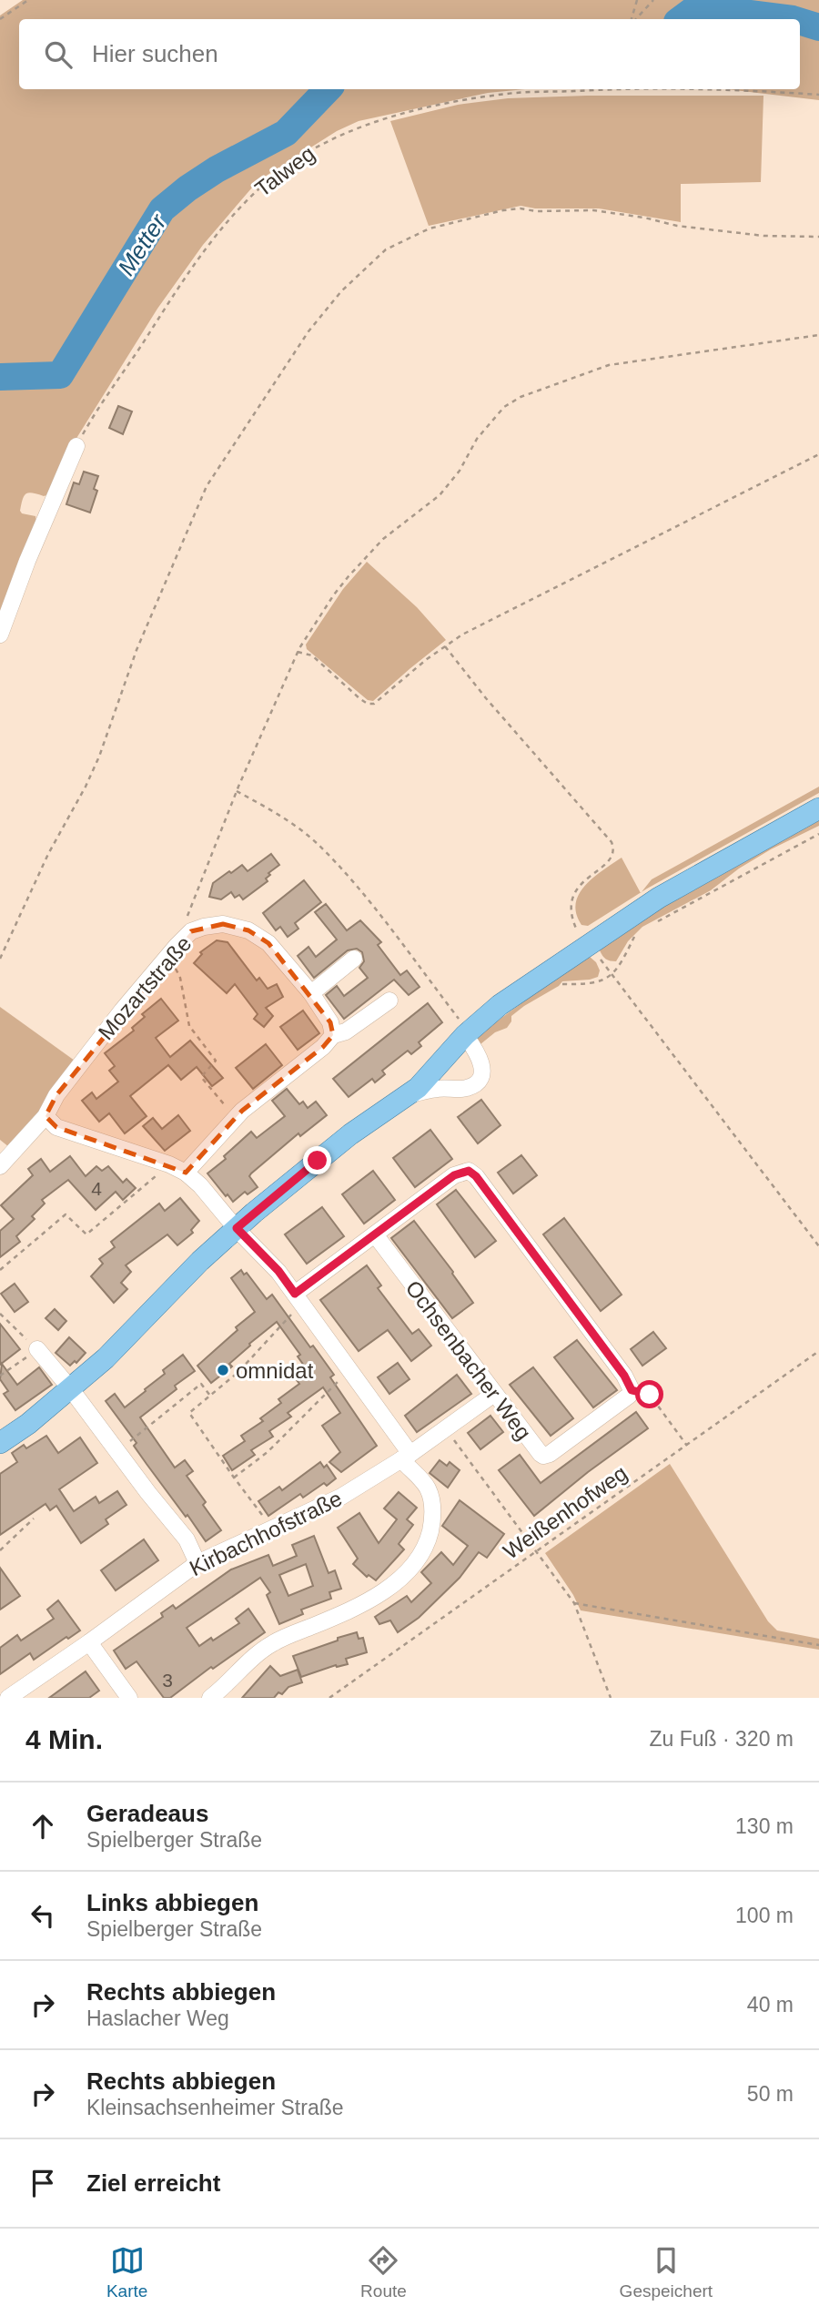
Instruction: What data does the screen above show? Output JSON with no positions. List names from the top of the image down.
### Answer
{
  "streets": {
    "street": ["Mozartstraße", "Ochsenbacher Weg", "Kirbachhofstraße"],
    "path": ["Talweg", "Weißenhofweg"]
  },
  "crossings": [
    ["Ochsenbacher Weg", "Kirbachhofstraße"]
  ],
  "water": ["Metter"],
  "places": ["omnidat"],
  "house_numbers": ["4", "3"],
  "page": {
    "search": "Hier suchen",
    "heading": ["4 Min.", "Zu Fuß · 320 m"],
    "list": [
      ["Geradeaus", "Spielberger Straße", "130 m"],
      ["Links abbiegen", "Spielberger Straße", "100 m"],
      ["Rechts abbiegen", "Haslacher Weg", "40 m"],
      ["Rechts abbiegen", "Kleinsachsenheimer Straße", "50 m"],
      "Ziel erreicht"
    ],
    "nav": ["Karte", "Route", "Gespeichert"]
  }
}
